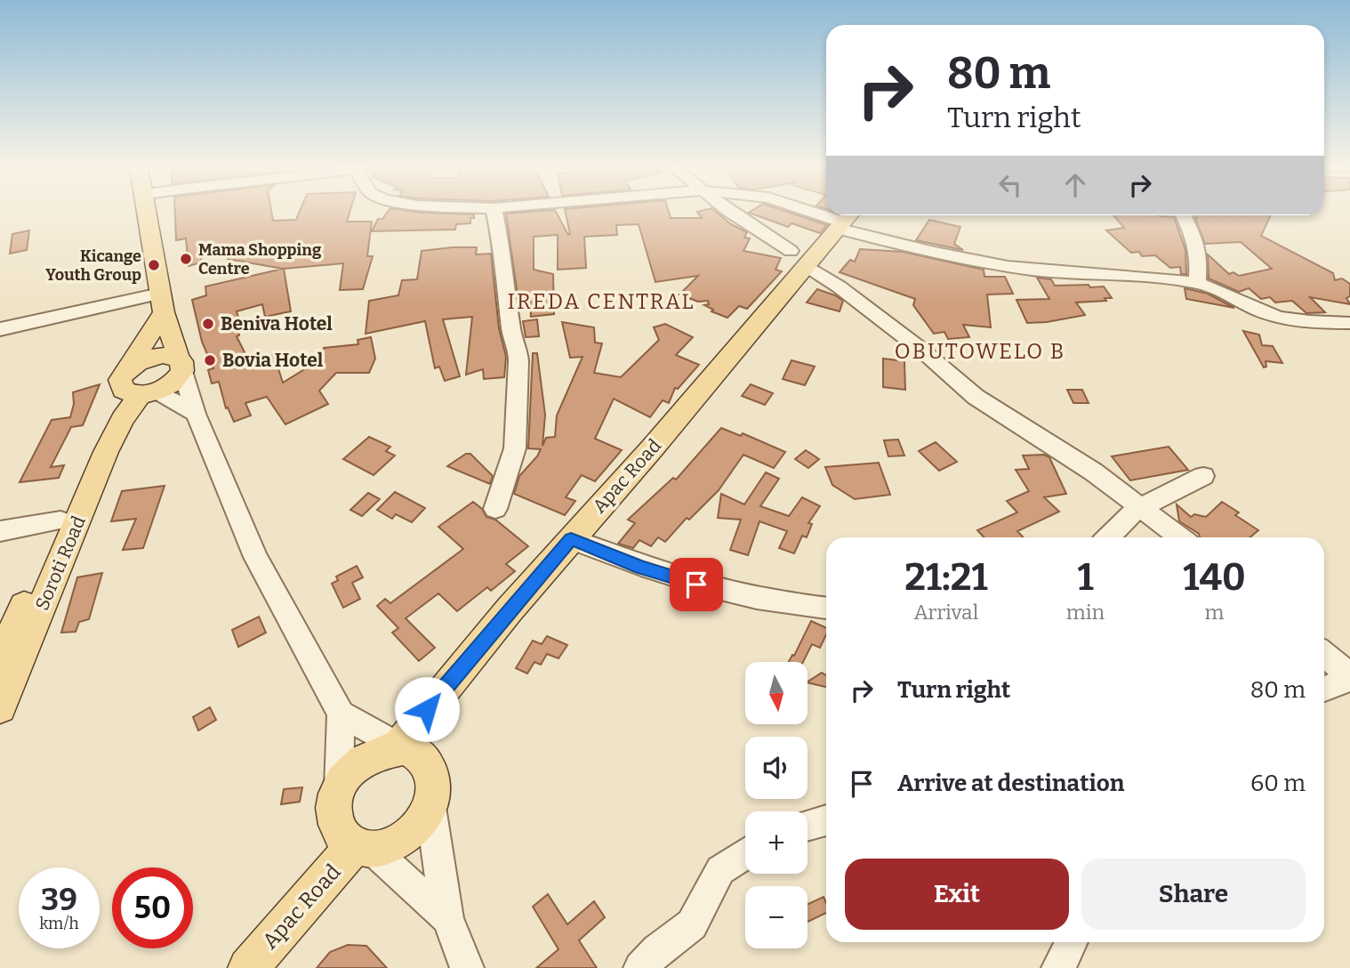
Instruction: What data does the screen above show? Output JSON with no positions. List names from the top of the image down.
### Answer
{
  "streets": {
    "main road": ["Apac Road", "Soroti Road"]
  },
  "districts": ["IREDA CENTRAL", "OBUTOWELO B"],
  "places": [
    "Mama Shopping Centre",
    "Kicange Youth Group",
    "Beniva Hotel",
    "Bovia Hotel"
  ],
  "north": "bottom",
  "page": {
    "turn": ["80 m", "Turn right"],
    "eta": [
      "21:21",
      "Arrival",
      "1",
      "min",
      "140",
      "m"
    ],
    "list": [
      {
        "name": "Turn right",
        "value": "80 m"
      },
      {
        "name": "Arrive at destination",
        "value": "60 m"
      }
    ],
    "map_buttons": ["+", "−"],
    "buttons": ["Exit", "Share"],
    "speed": "39 km/h",
    "limit": "50"
  }
}
